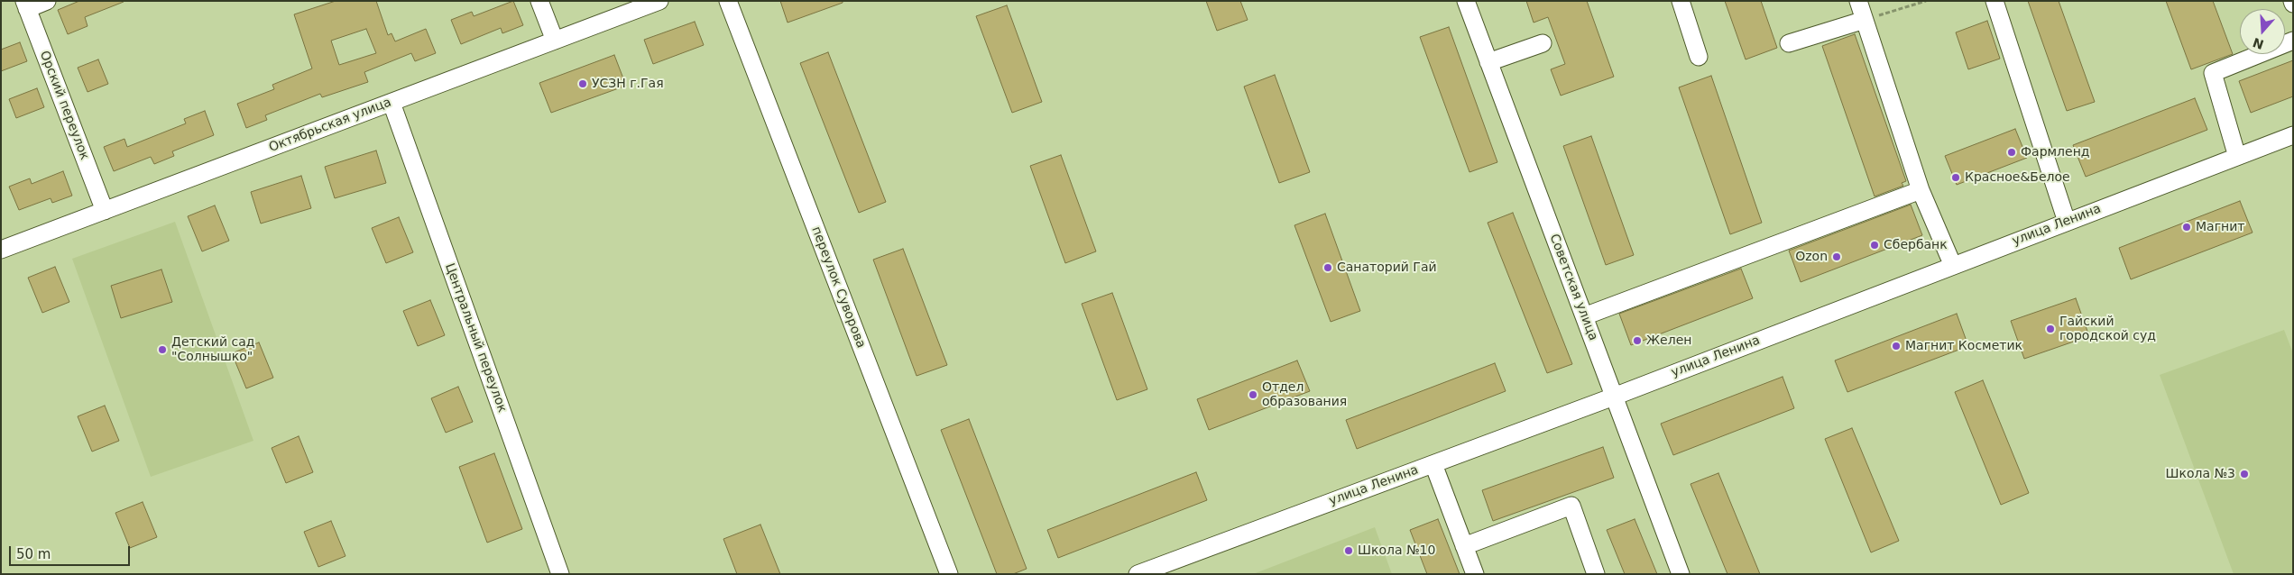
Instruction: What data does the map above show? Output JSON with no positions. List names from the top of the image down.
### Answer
{
  "streets": {
    "street": [
      "Орский переулок",
      "Октябрьская улица",
      "улица Ленина",
      "переулок Суворова",
      "Советская улица",
      "Центральный переулок"
    ]
  },
  "crossings": [
    ["Орский переулок", "Октябрьская улица"],
    ["Октябрьская улица", "Центральный переулок"],
    ["улица Ленина", "Советская улица"]
  ],
  "places": [
    "УСЗН г.Гая",
    "Фармленд",
    "Красное&Белое",
    "Магнит",
    "Сбербанк",
    "Ozon",
    "Санаторий Гай",
    "Гайский городской суд",
    "Желен",
    "Магнит Косметик",
    "Детский сад \"Солнышко\"",
    "Отдел образования",
    "Школа №3",
    "Школа №10"
  ],
  "scale_bar": "50 m",
  "north": "bottom"
}
